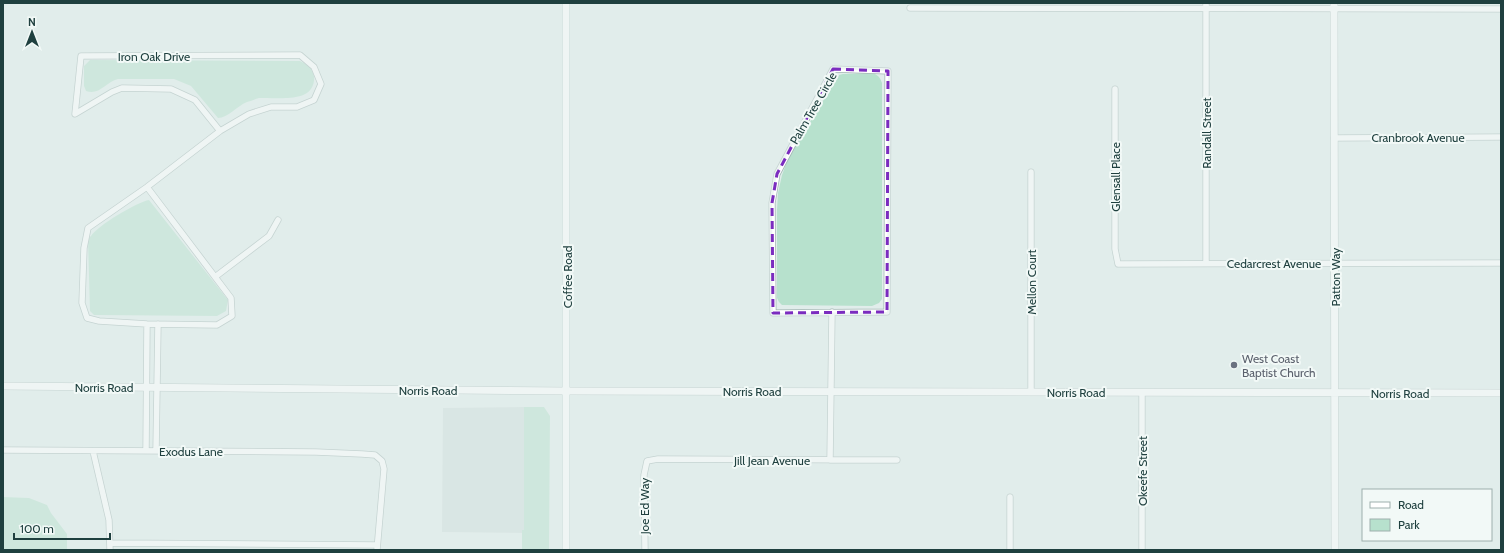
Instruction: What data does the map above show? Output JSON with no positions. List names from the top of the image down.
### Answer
{
  "streets": {
    "street": [
      "Iron Oak Drive",
      "Palm Tree Circle",
      "Randall Street",
      "Cranbrook Avenue",
      "Glensall Place",
      "Cedarcrest Avenue",
      "Coffee Road",
      "Patton Way",
      "Mellon Court",
      "Norris Road",
      "Exodus Lane",
      "Jill Jean Avenue",
      "Okeefe Street",
      "Joe Ed Way"
    ]
  },
  "crossings": [
    ["Randall Street", "Cedarcrest Avenue"],
    ["Cranbrook Avenue", "Patton Way"],
    ["Glensall Place", "Cedarcrest Avenue"],
    ["Cedarcrest Avenue", "Patton Way"],
    ["Coffee Road", "Norris Road"],
    ["Patton Way", "Norris Road"],
    ["Mellon Court", "Norris Road"],
    ["Norris Road", "Okeefe Street"],
    ["Jill Jean Avenue", "Joe Ed Way"]
  ],
  "places": ["West Coast Baptist Church"],
  "legend": ["Road", "Park"],
  "scale_bar": "100 m",
  "north": "top"
}
